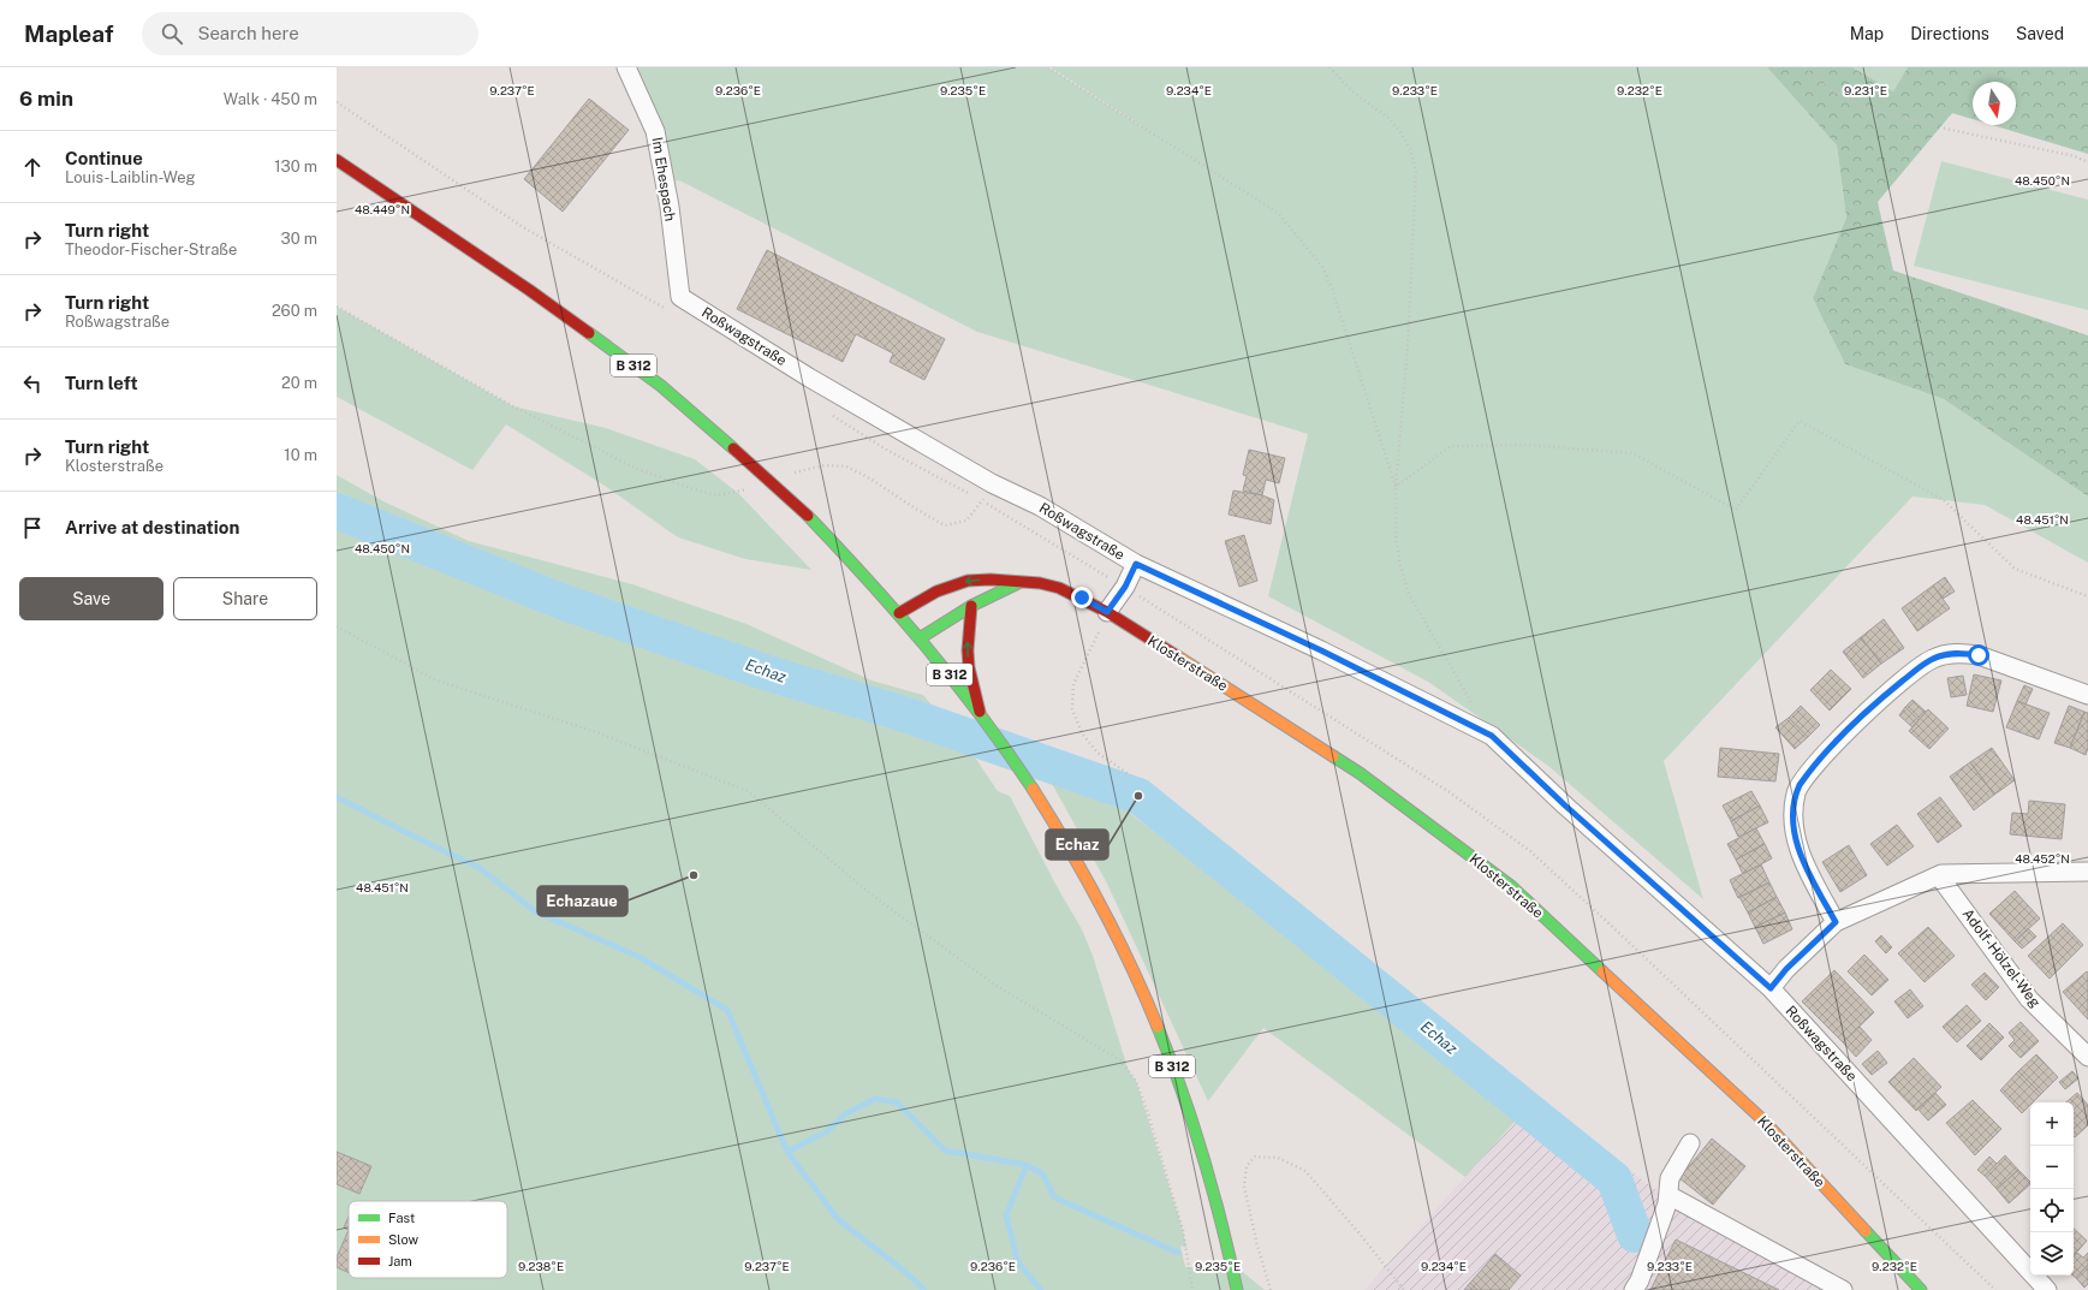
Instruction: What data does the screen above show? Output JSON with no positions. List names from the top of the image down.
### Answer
{
  "streets": {
    "main road": ["B 312", "Klosterstraße"],
    "street": ["Im Ehespach", "Roßwagstraße", "Adolf-Hölzel-Weg"]
  },
  "crossings": [
    ["Im Ehespach", "Roßwagstraße"],
    ["B 312", "Klosterstraße"]
  ],
  "water": ["Echaz"],
  "places": ["Echaz", "Echazaue"],
  "legend": ["Fast", "Slow", "Jam"],
  "north": "bottom",
  "page": {
    "header": "Mapleaf",
    "search": "Search here",
    "nav": ["Map", "Directions", "Saved"],
    "heading": ["6 min", "Walk · 450 m"],
    "list": [
      ["Continue", "Louis-Laiblin-Weg", "130 m"],
      ["Turn right", "Theodor-Fischer-Straße", "30 m"],
      ["Turn right", "Roßwagstraße", "260 m"],
      ["Turn left", "20 m"],
      ["Turn right", "Klosterstraße", "10 m"],
      "Arrive at destination"
    ],
    "buttons": ["Save", "Share"],
    "map_buttons": ["+", "−"]
  },
  "coordinates": [
    "9.237°E",
    "9.236°E",
    "9.235°E",
    "9.234°E",
    "9.233°E",
    "9.232°E",
    "9.231°E",
    "48.450°N",
    "48.449°N",
    "48.451°N",
    "48.452°N",
    "9.238°E"
  ]
}
